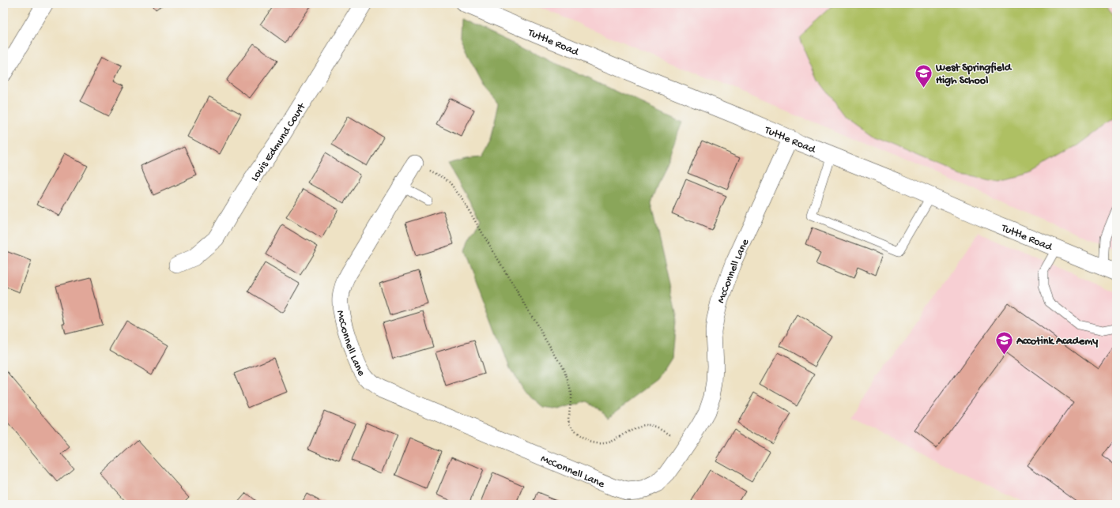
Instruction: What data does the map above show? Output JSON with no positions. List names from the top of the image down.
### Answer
{
  "streets": {
    "street": ["Tuttle Road", "Louis Edmund Court", "McConnell Lane"]
  },
  "crossings": [
    ["Tuttle Road", "McConnell Lane"]
  ],
  "places": {
    "school or university": ["West Springfield High School", "Accotink Academy"]
  }
}
